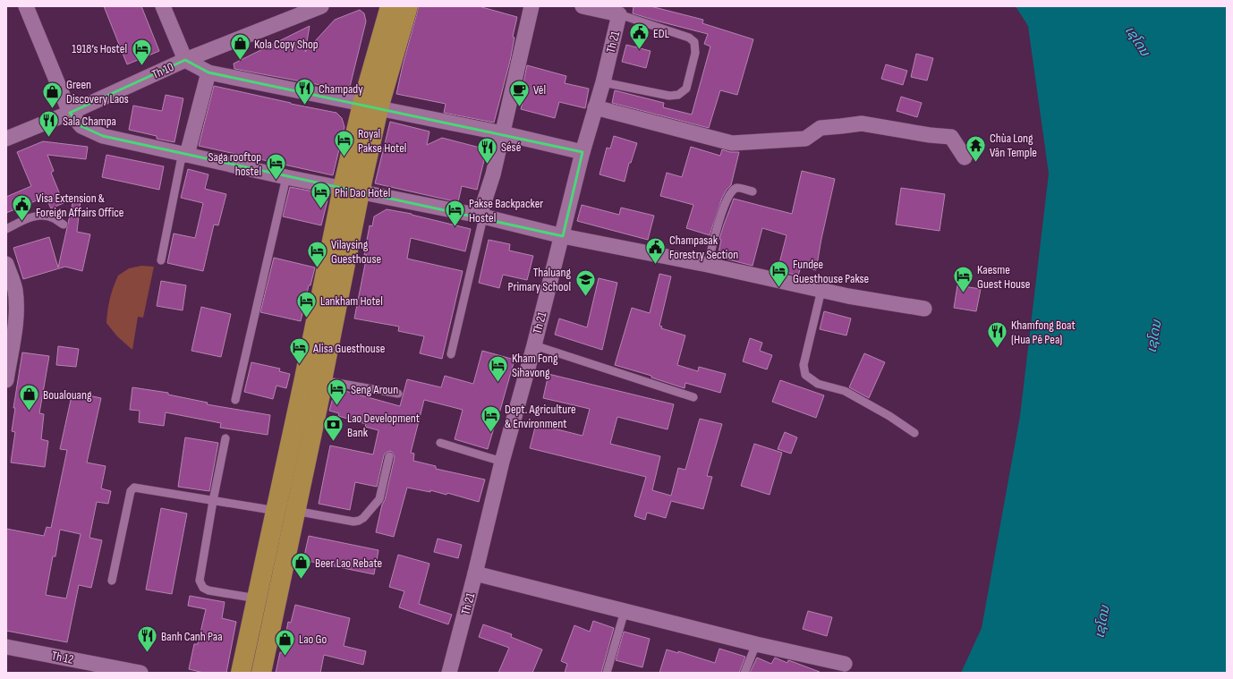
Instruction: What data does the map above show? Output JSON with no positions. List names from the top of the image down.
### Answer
{
  "streets": {
    "street": ["Th 21", "Th 10", "Th 12"]
  },
  "water": ["ເຊໂດນ"],
  "places": {
    "public building": ["EDL", "Visa Extension & Foreign Affairs Office", "Champasak Forestry Section"],
    "shop": [
      "Kola Copy Shop",
      "Green Discovery Laos",
      "Boualouang",
      "Beer Lao Rebate",
      "Lao Go"
    ],
    "hotel": [
      "1918’s Hostel",
      "Royal Pakse Hotel",
      "Saga rooftop hostel",
      "Phi Dao Hotel",
      "Pakse Backpacker Hostel",
      "Vilaysing Guesthouse",
      "Fundee Guesthouse Pakse",
      "Kaesme Guest House",
      "Lankham Hotel",
      "Alisa Guesthouse",
      "Kham Fong Sihavong",
      "Seng Aroun",
      "Dept. Agriculture & Environment"
    ],
    "restaurant": [
      "Champady",
      "Sala Champa",
      "Sésé",
      "Khamfong Boat (Hua Pê Pea)",
      "Banh Canh Paa"
    ],
    "cafe": ["Vēl"],
    "temple": ["Chùa Long Vân Temple"],
    "school or university": ["Thaluang Primary School"],
    "bank": ["Lao Development Bank"]
  }
}
